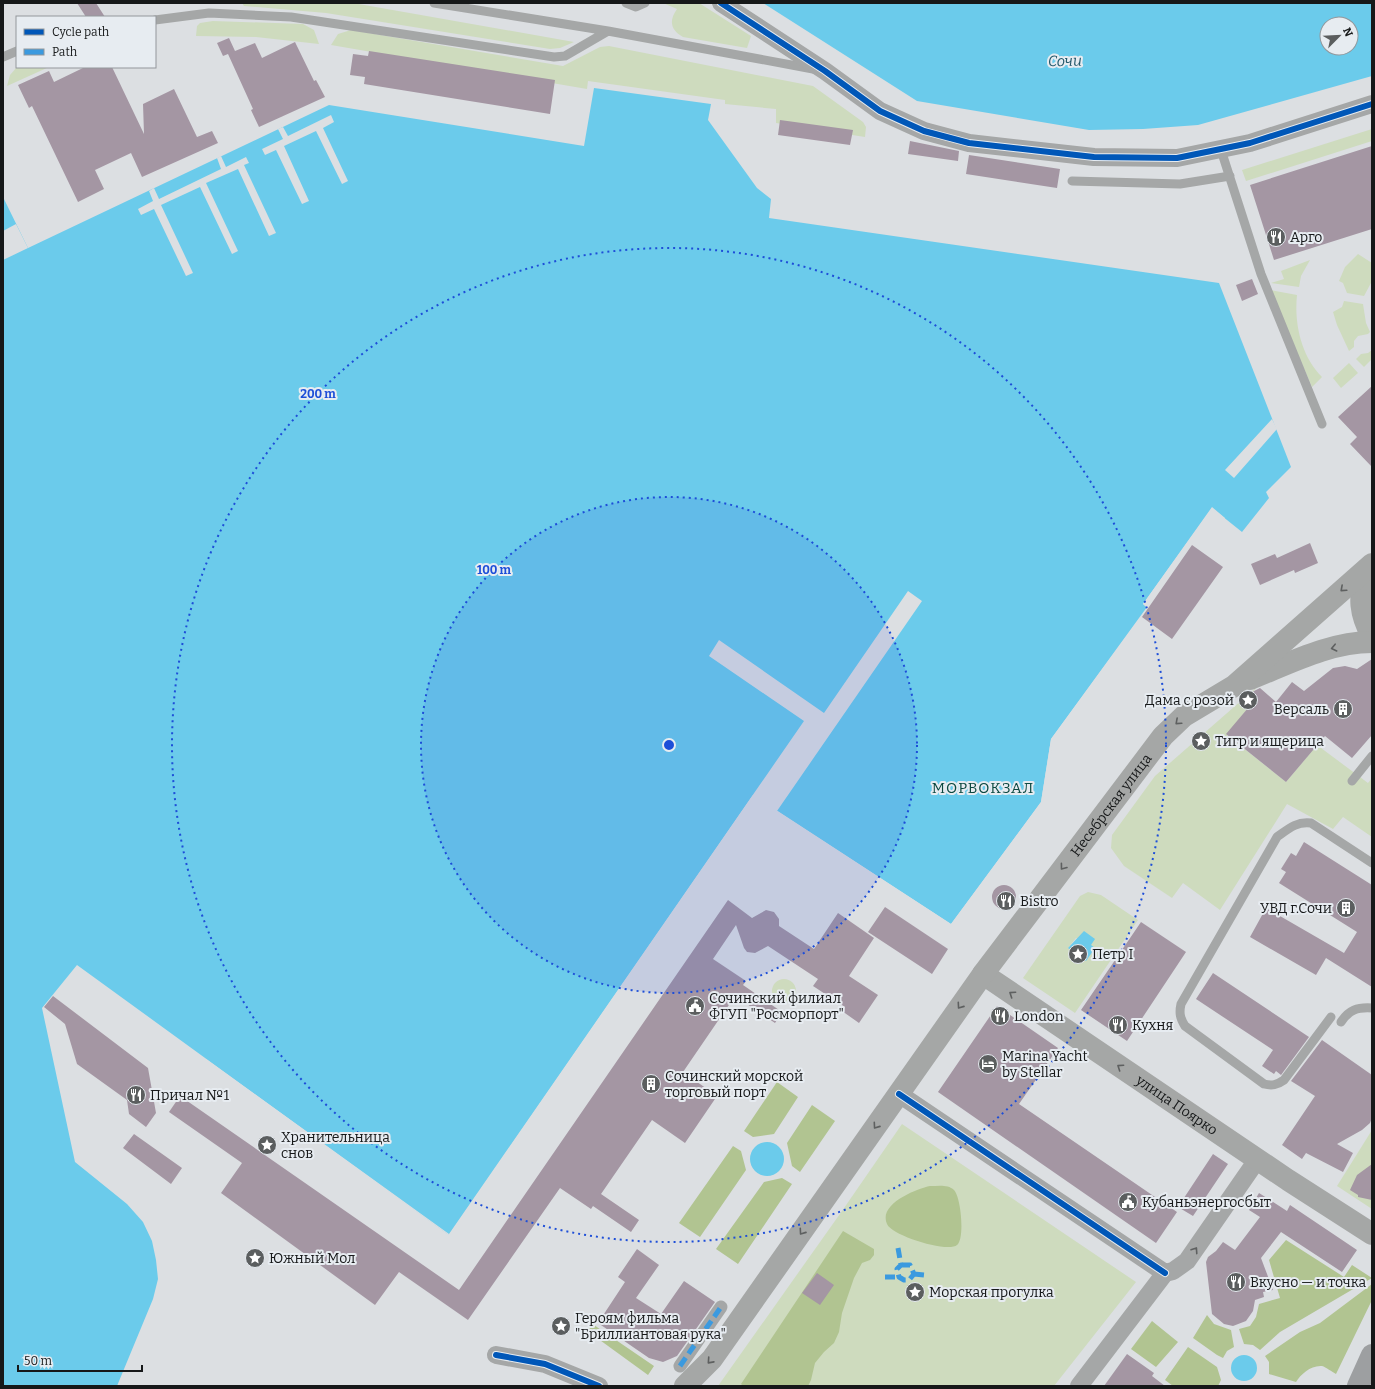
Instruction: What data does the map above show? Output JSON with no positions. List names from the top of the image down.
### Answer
{
  "streets": {
    "main road": ["Несебрская улица", "улица Поярко"]
  },
  "crossings": [
    ["Несебрская улица", "улица Поярко"]
  ],
  "one_way": ["Несебрская улица", "улица Поярко"],
  "districts": ["МОРВОКЗАЛ"],
  "water": ["Сочи"],
  "places": {
    "restaurant": [
      "Арго",
      "Bistro",
      "London",
      "Кухня",
      "Причал №1",
      "Вкусно — и точка"
    ],
    "place": [
      "Дама с розой",
      "Тигр и ящерица",
      "Петр I",
      "Хранительница снов",
      "Южный Мол",
      "Морская прогулка",
      "Героям фильма \"Бриллиантовая рука\""
    ],
    "building": ["Версаль", "УВД г.Сочи", "Сочинский морской торговый порт"],
    "public building": ["Сочинский филиал ФГУП \"Росморпорт\"", "Кубаньэнергосбыт"],
    "hotel": ["Marina Yacht by Stellar"]
  },
  "legend": ["Cycle path", "Path"],
  "scale_bar": "50 m",
  "north": "top right",
  "rings": ["200 m", "100 m"]
}
